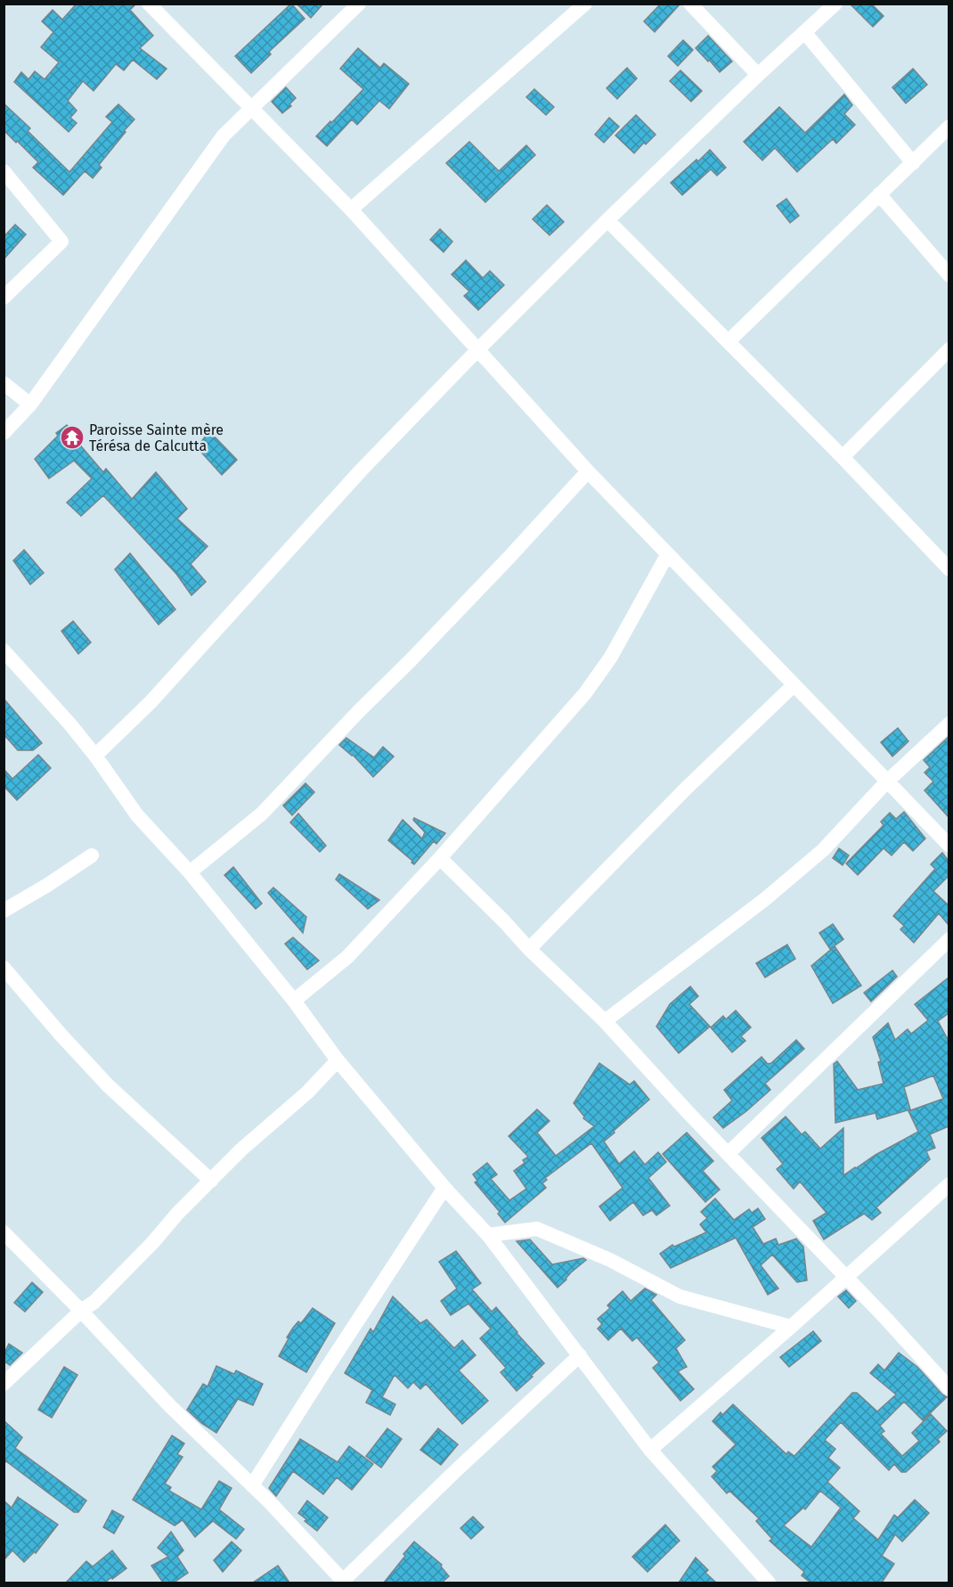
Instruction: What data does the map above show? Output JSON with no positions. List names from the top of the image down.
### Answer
{
  "places": {
    "temple": ["Paroisse Sainte mère Térésa de Calcutta"]
  }
}
